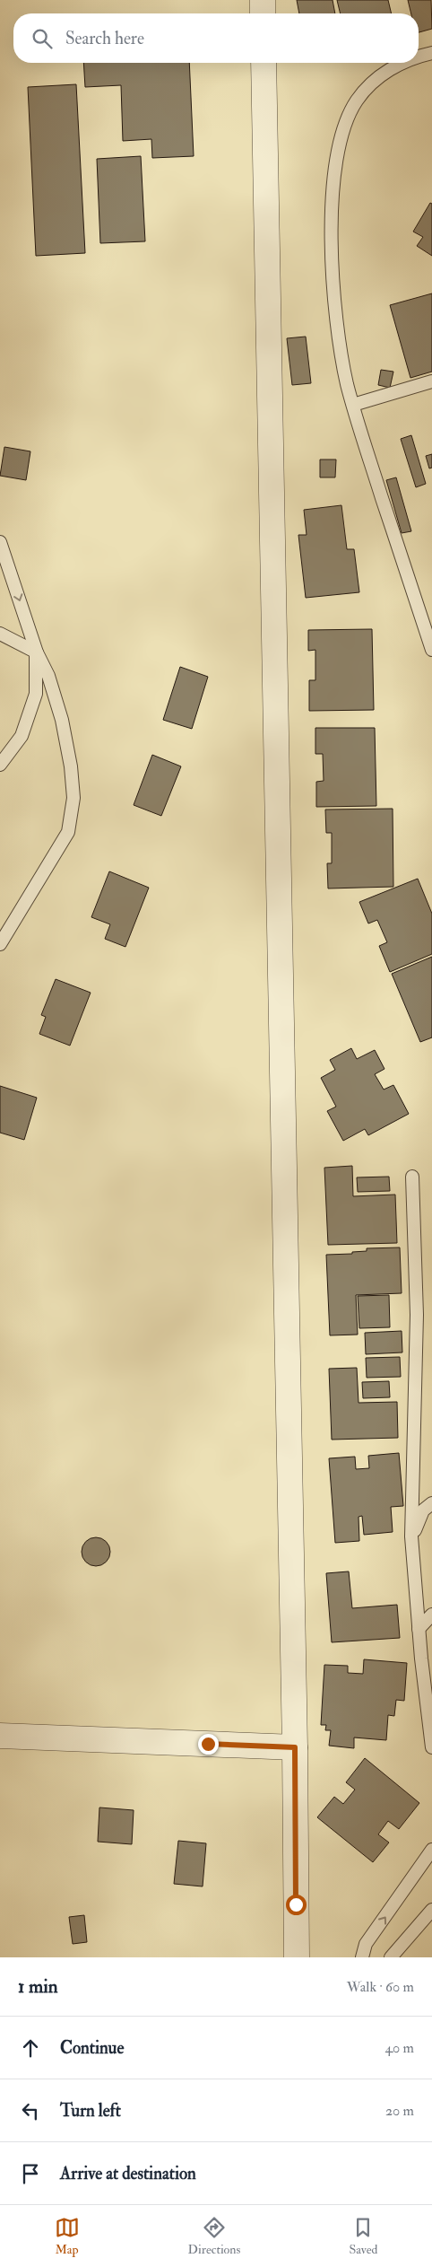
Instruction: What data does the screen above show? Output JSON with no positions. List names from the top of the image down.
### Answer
{
  "page": {
    "search": "Search here",
    "heading": ["1 min", "Walk · 60 m"],
    "list": [
      ["Continue", "40 m"],
      ["Turn left", "20 m"],
      "Arrive at destination"
    ],
    "nav": ["Map", "Directions", "Saved"]
  }
}
